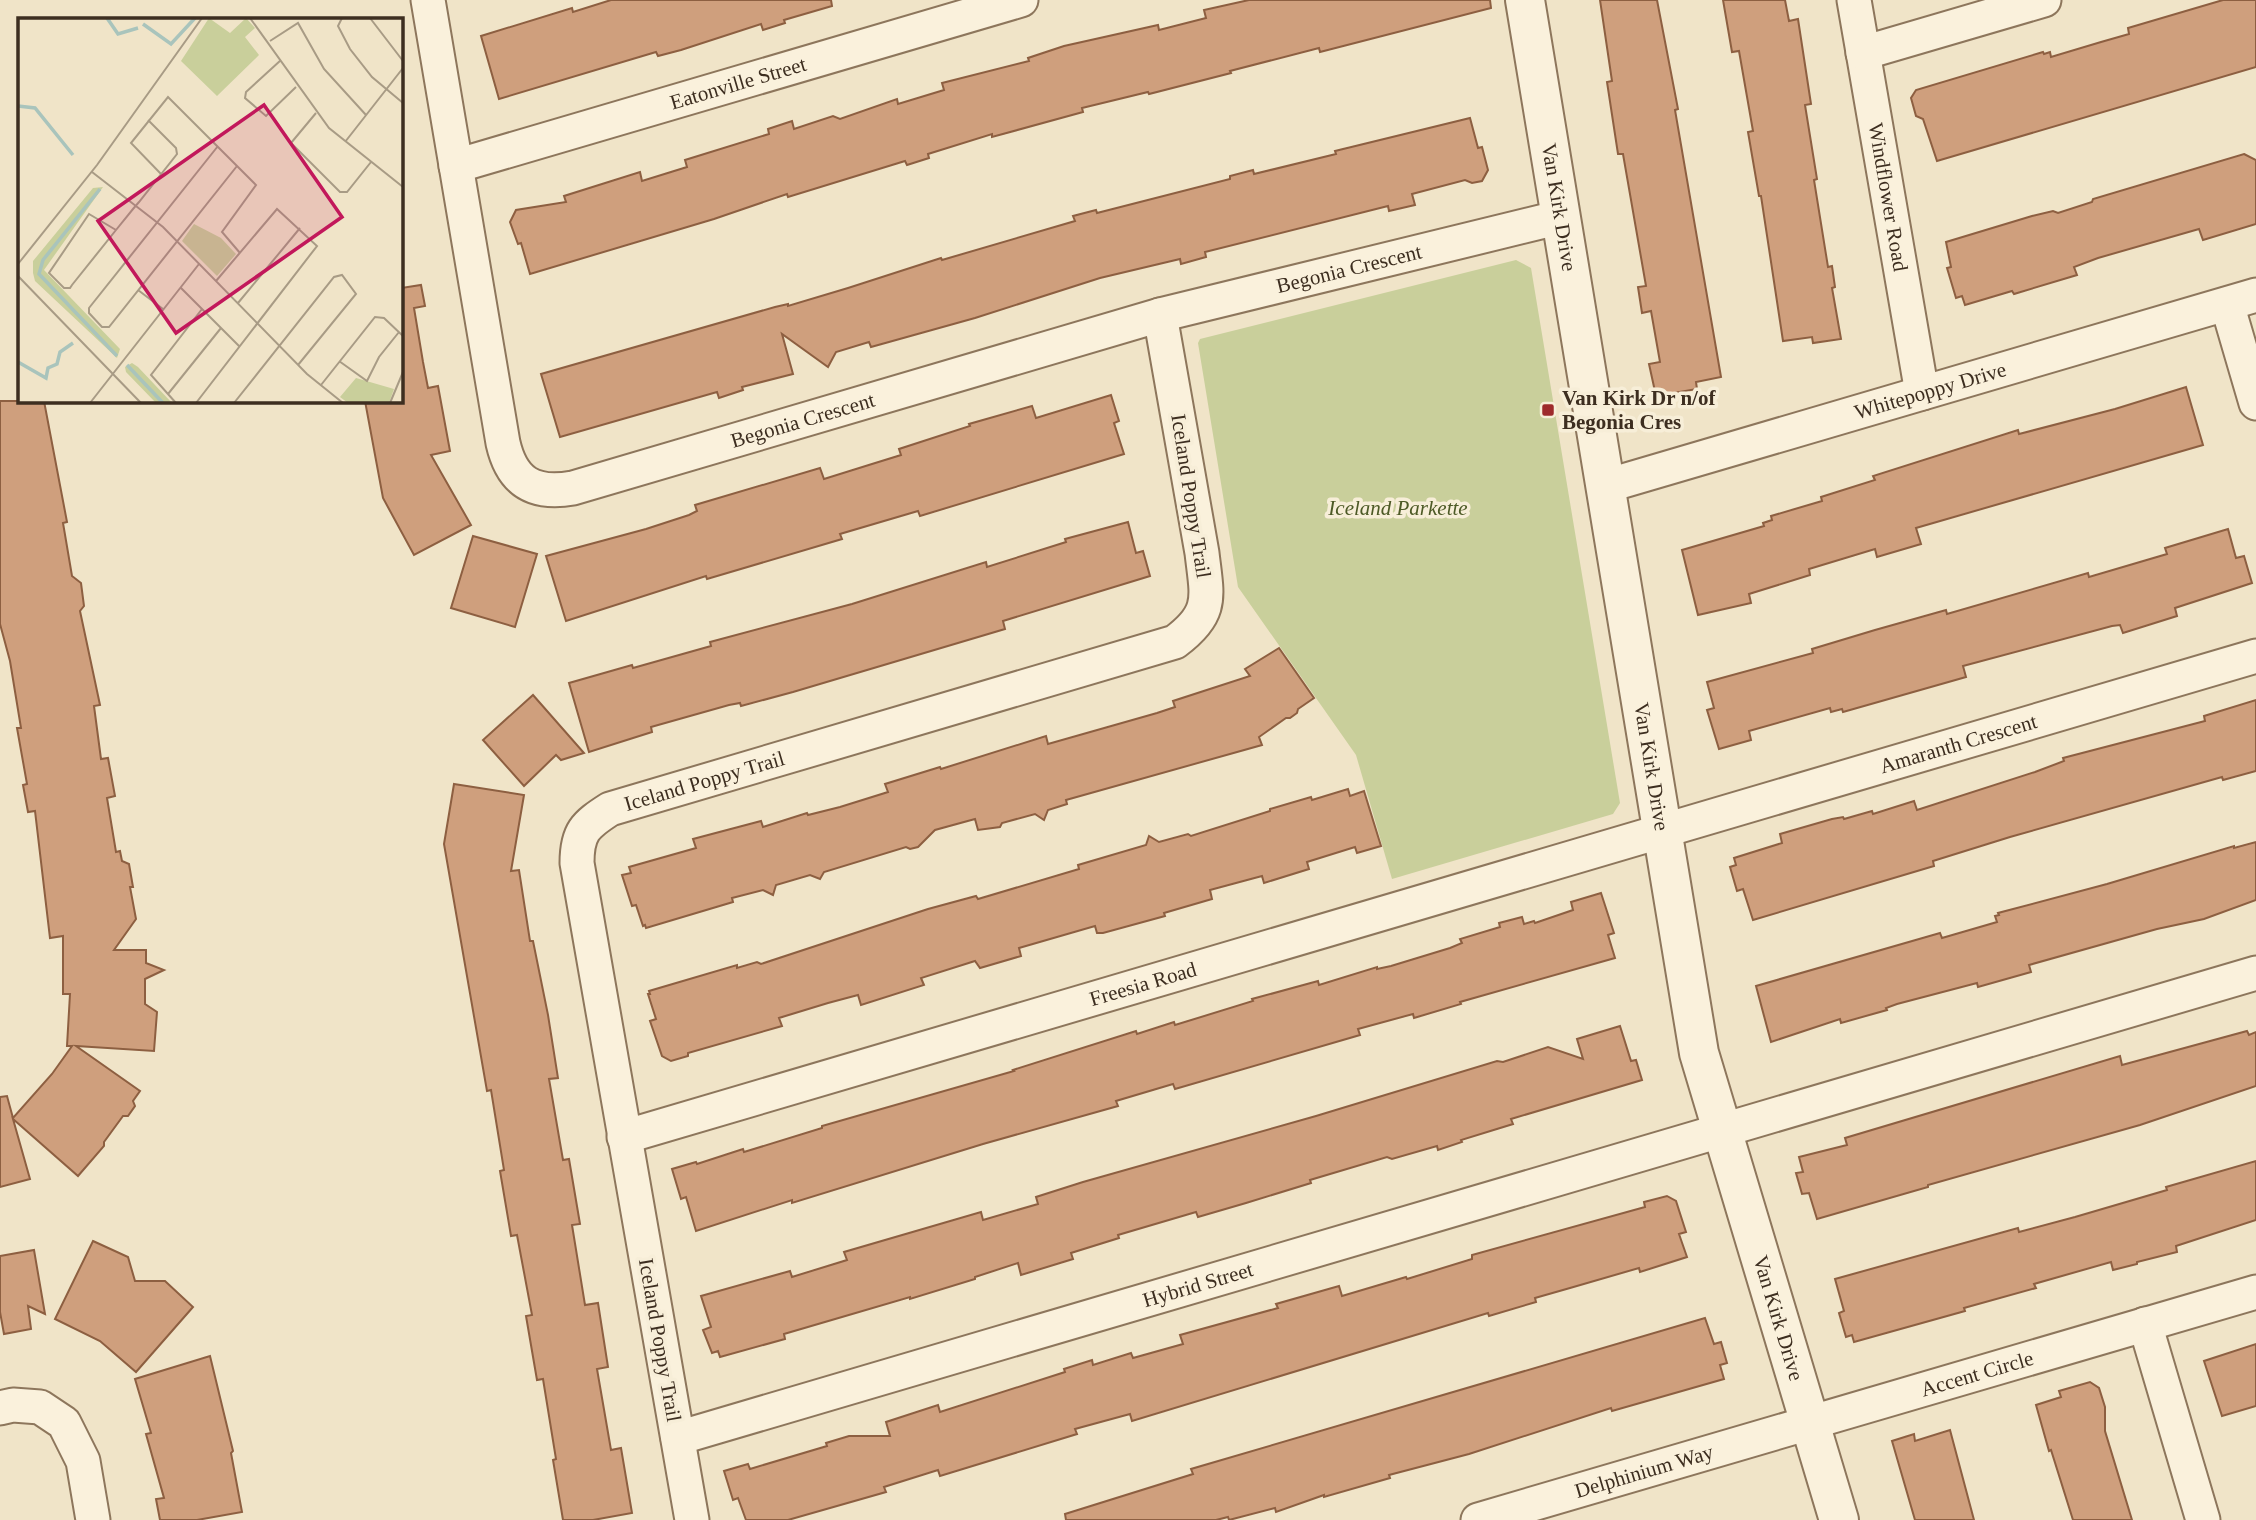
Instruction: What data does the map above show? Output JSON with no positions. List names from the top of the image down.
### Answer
{
  "streets": {
    "street": [
      "Eatonville Street",
      "Windflower Road",
      "Van Kirk Drive",
      "Begonia Crescent",
      "Whitepoppy Drive",
      "Iceland Poppy Trail",
      "Amaranth Crescent",
      "Freesia Road",
      "Hybrid Street",
      "Accent Circle",
      "Delphinium Way"
    ]
  },
  "crossings": [
    ["Eatonville Street", "Begonia Crescent"],
    ["Windflower Road", "Whitepoppy Drive"],
    ["Van Kirk Drive", "Begonia Crescent"],
    ["Van Kirk Drive", "Whitepoppy Drive"],
    ["Van Kirk Drive", "Amaranth Crescent"],
    ["Van Kirk Drive", "Freesia Road"],
    ["Van Kirk Drive", "Hybrid Street"],
    ["Van Kirk Drive", "Accent Circle"],
    ["Van Kirk Drive", "Delphinium Way"],
    ["Begonia Crescent", "Iceland Poppy Trail"],
    ["Iceland Poppy Trail", "Freesia Road"],
    ["Iceland Poppy Trail", "Hybrid Street"],
    ["Amaranth Crescent", "Freesia Road"],
    ["Accent Circle", "Delphinium Way"]
  ],
  "parks": ["Iceland Parkette"],
  "places": {
    "transit": ["Van Kirk Dr n/of Begonia Cres"]
  }
}
